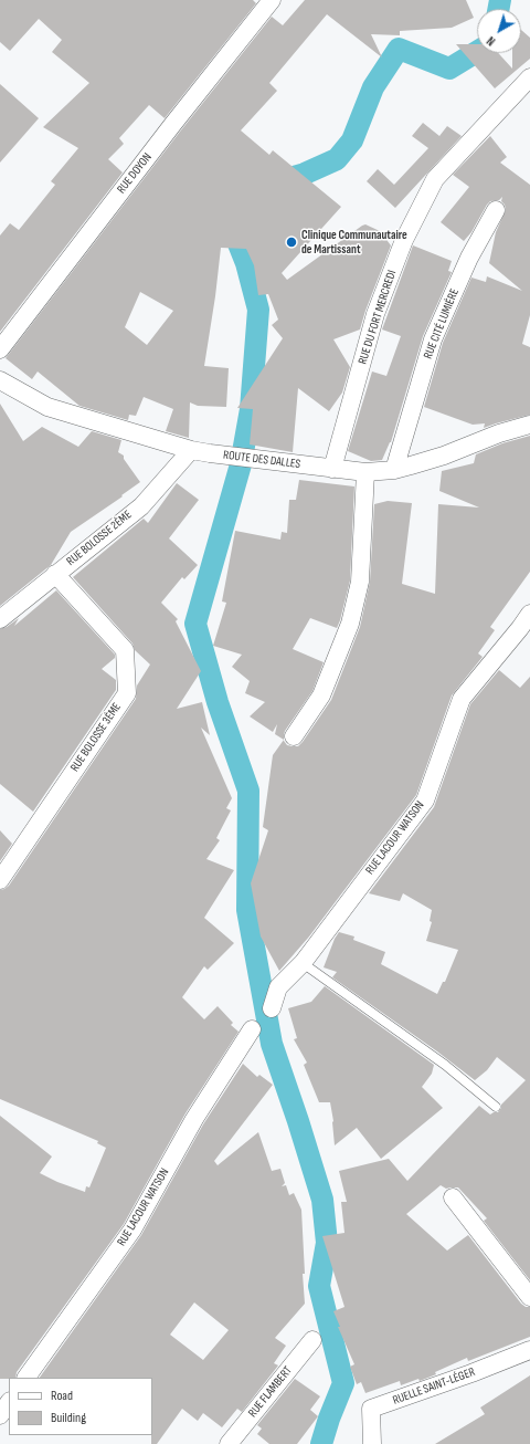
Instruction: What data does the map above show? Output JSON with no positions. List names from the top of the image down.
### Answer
{
  "streets": {
    "street": [
      "RUE DOYON",
      "RUE DU FORT MERCREDI",
      "RUE CITÉ LUMIÈRE",
      "ROUTE DES DALLES",
      "RUE BOLOSSE 2ÈME",
      "RUE BOLOSSE 3ÈME",
      "RUE LACOUR WATSON",
      "RUELLE SAINT-LÉGER",
      "RUE FLAMBERT"
    ]
  },
  "crossings": [
    ["RUE DU FORT MERCREDI", "ROUTE DES DALLES"],
    ["RUE CITÉ LUMIÈRE", "ROUTE DES DALLES"],
    ["ROUTE DES DALLES", "RUE BOLOSSE 2ÈME"],
    ["RUE BOLOSSE 2ÈME", "RUE BOLOSSE 3ÈME"]
  ],
  "places": ["Clinique Communautaire de Martissant"],
  "legend": ["Road", "Building"],
  "north": "bottom left"
}
